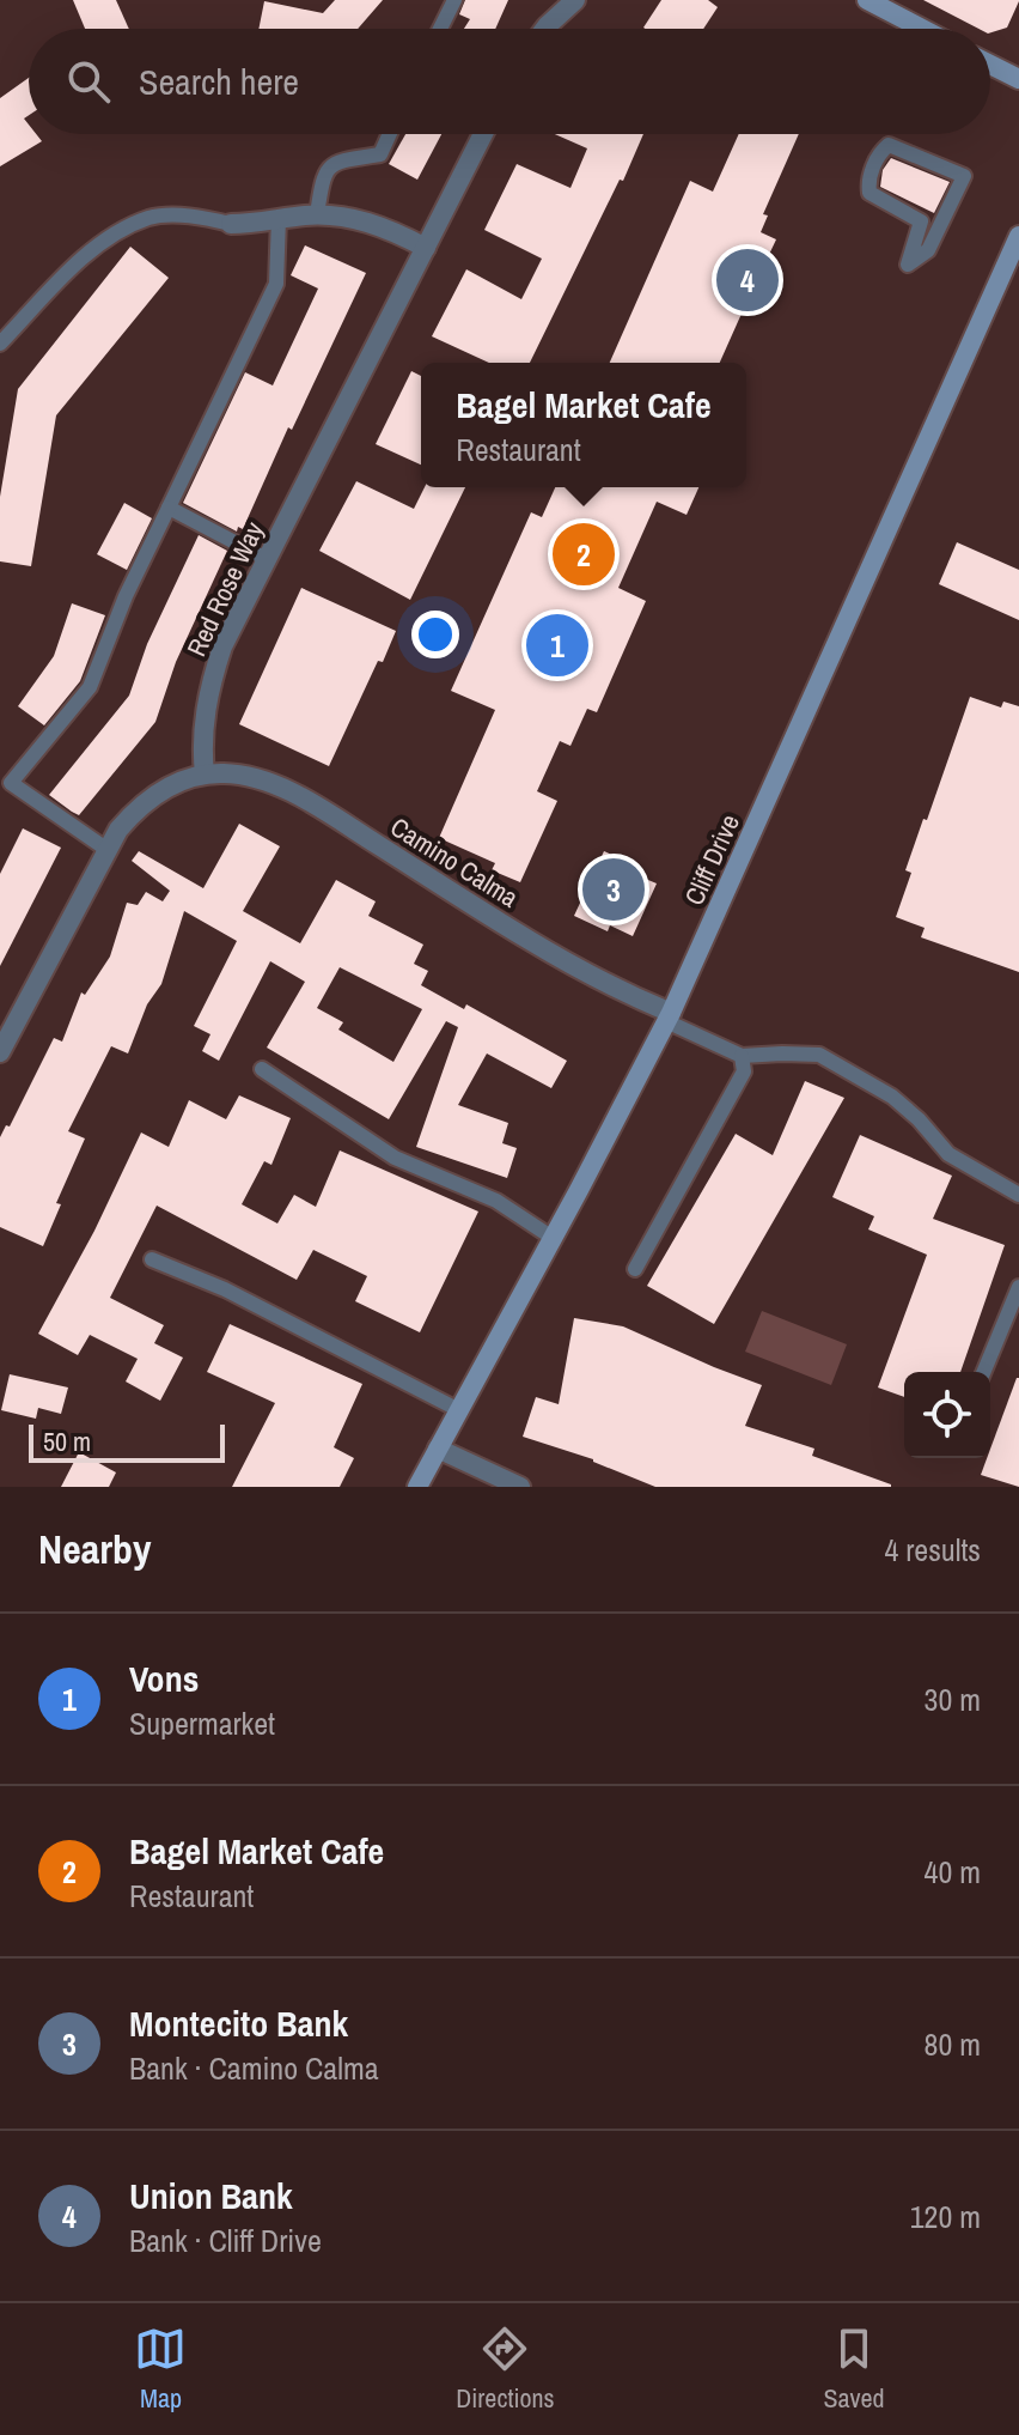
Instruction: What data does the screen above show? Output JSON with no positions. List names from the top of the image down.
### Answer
{
  "streets": {
    "main road": ["Cliff Drive"],
    "street": ["Red Rose Way", "Camino Calma"]
  },
  "crossings": [
    ["Red Rose Way", "Camino Calma"],
    ["Cliff Drive", "Camino Calma"]
  ],
  "scale_bar": "50 m",
  "page": {
    "search": "Search here",
    "pins": [
      "4",
      "2",
      "1",
      "3"
    ],
    "popup": ["Bagel Market Cafe", "Restaurant"],
    "scale": "50 m",
    "heading": ["Nearby", "4 results"],
    "list": [
      {
        "mark": "1",
        "name": "Vons",
        "note": "Supermarket",
        "value": "30 m"
      },
      {
        "mark": "2",
        "name": "Bagel Market Cafe",
        "note": "Restaurant",
        "value": "40 m"
      },
      {
        "mark": "3",
        "name": "Montecito Bank",
        "note": "Bank · Camino Calma",
        "value": "80 m"
      },
      {
        "mark": "4",
        "name": "Union Bank",
        "note": "Bank · Cliff Drive",
        "value": "120 m"
      }
    ],
    "nav": ["Map", "Directions", "Saved"]
  }
}
